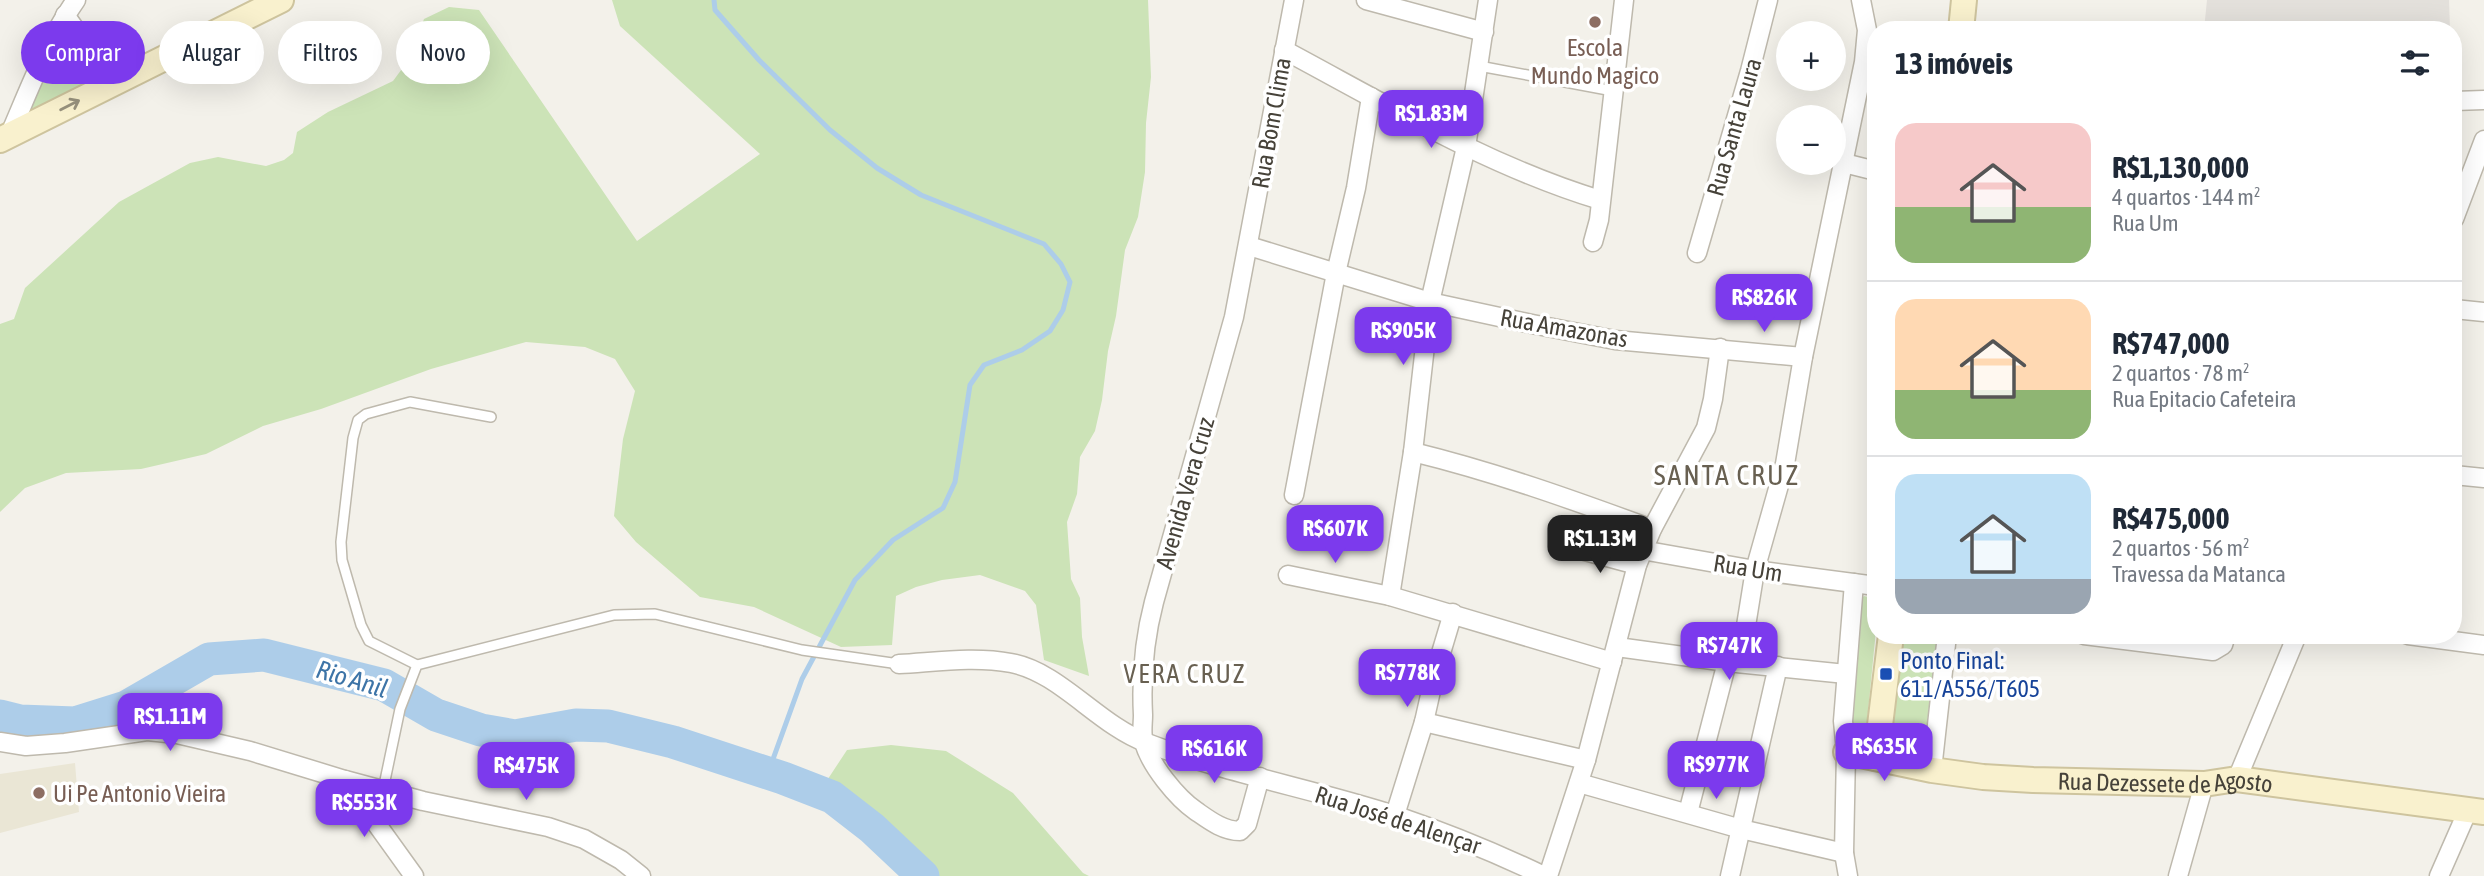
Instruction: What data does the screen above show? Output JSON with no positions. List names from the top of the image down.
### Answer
{
  "streets": {
    "street": [
      "Rua Bom Clima",
      "Rua Santa Laura",
      "Rua Amazonas",
      "Avenida Vera Cruz",
      "Rua Um",
      "Rua Dezessete de Agosto",
      "Rua José de Alençar"
    ]
  },
  "crossings": [
    ["Rua Bom Clima", "Rua Amazonas"],
    ["Rua Bom Clima", "Avenida Vera Cruz"],
    ["Rua Amazonas", "Avenida Vera Cruz"],
    ["Avenida Vera Cruz", "Rua José de Alençar"]
  ],
  "districts": ["SANTA CRUZ", "VERA CRUZ"],
  "water": ["Rio Anil"],
  "places": {
    "other": ["Escola Mundo Magico", "Ui Pe Antonio Vieira"],
    "transit": ["Ponto Final: 611/A556/T605"]
  },
  "page": {
    "map_buttons": ["+", "−"],
    "chip": [
      "Comprar",
      "Alugar",
      "Filtros",
      "Novo"
    ],
    "heading": "13 imóveis",
    "price": [
      "R$1.83M",
      "R$826K",
      "R$905K",
      "R$607K",
      "R$1.13M",
      "R$747K",
      "R$778K",
      "R$1.11M",
      "R$635K",
      "R$616K",
      "R$977K",
      "R$475K",
      "R$553K"
    ],
    "list": [
      {
        "name": "R$1,130,000",
        "note": "4 quartos · 144 m² · Rua Um"
      },
      {
        "name": "R$747,000",
        "note": "2 quartos · 78 m² · Rua Epitacio Cafeteira"
      },
      {
        "name": "R$475,000",
        "note": "2 quartos · 56 m² · Travessa da Matanca"
      }
    ]
  }
}
